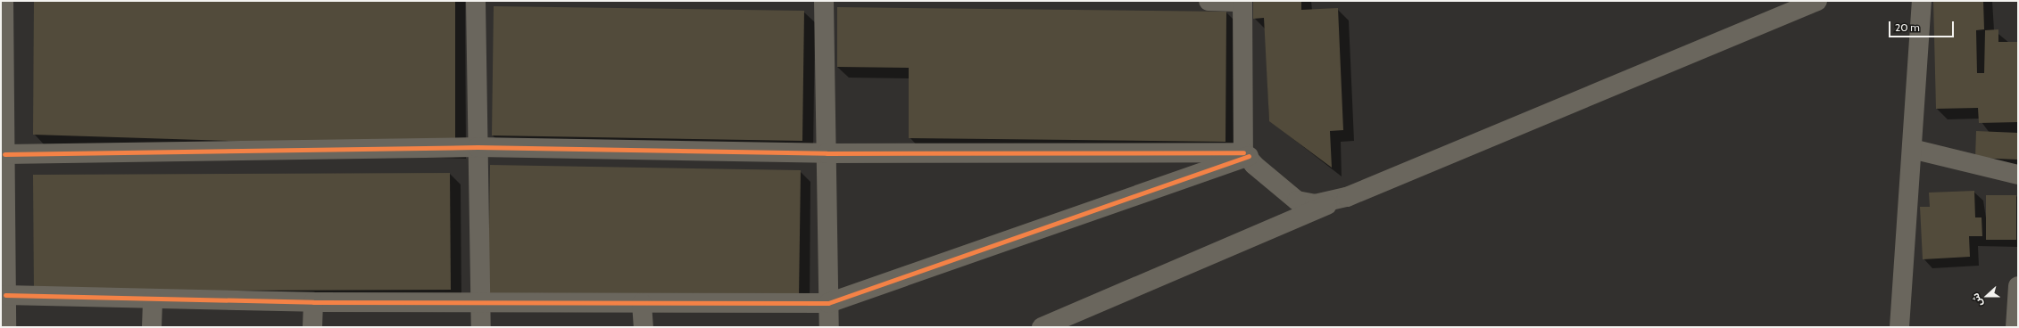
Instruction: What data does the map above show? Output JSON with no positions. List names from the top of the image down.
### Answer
{
  "scale_bar": "20 m",
  "north": "left"
}
